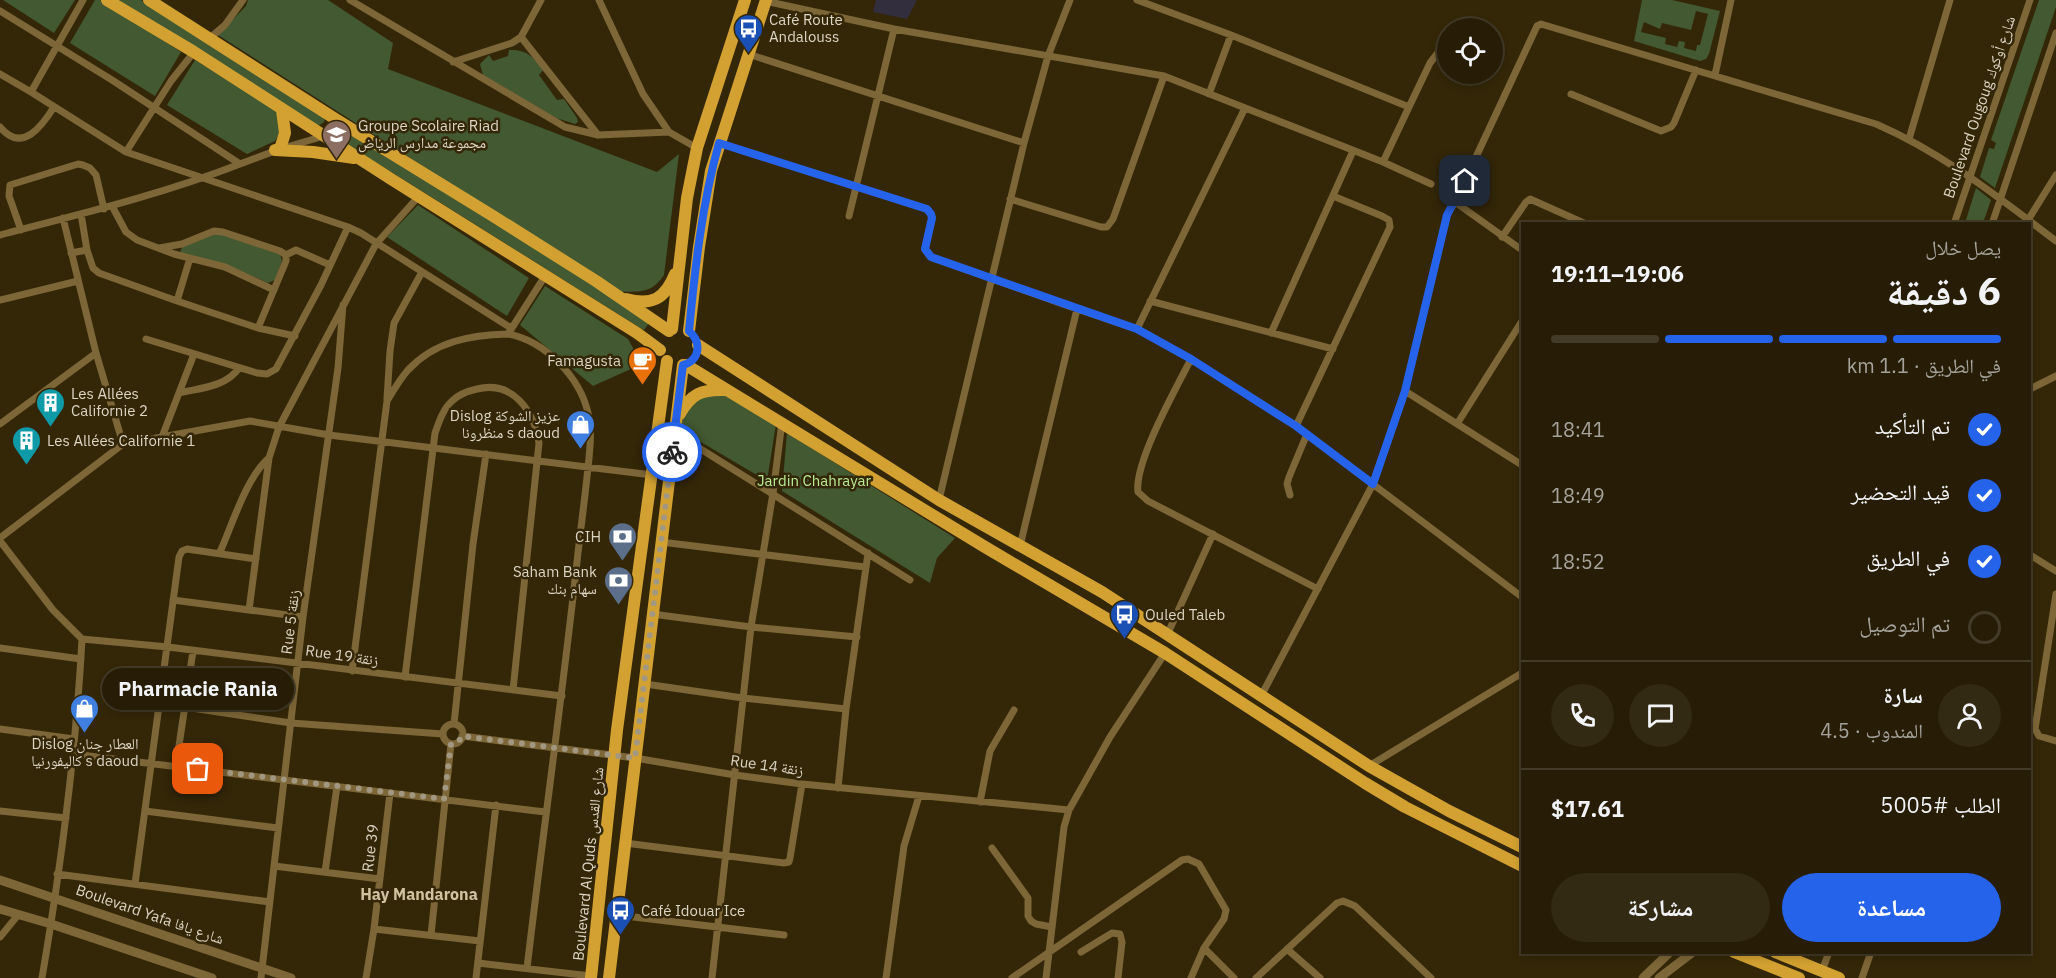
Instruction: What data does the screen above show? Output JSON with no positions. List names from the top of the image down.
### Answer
{
  "streets": {
    "main road": ["Boulevard Al Quds شارع القدس"],
    "street": [
      "Boulevard Ougoug شارع أوكوك",
      "Rue 5 زنقة",
      "Rue 19 زنقة",
      "Rue 14 زنقة",
      "Rue 39",
      "Boulevard Yafa شارع يافا"
    ]
  },
  "crossings": [
    ["Rue 5 زنقة", "Rue 19 زنقة"],
    ["Rue 5 زنقة", "Boulevard Yafa شارع يافا"],
    ["Rue 14 زنقة", "Boulevard Al Quds شارع القدس"]
  ],
  "districts": ["Hay Mandarona"],
  "parks": ["Jardin Chahrayar"],
  "places": {
    "bus stop": ["Café Route Andalouss", "Ouled Taleb", "Café Idouar Ice"],
    "school or university": ["Groupe Scolaire Riad مجموعة مدارس الرياض"],
    "cafe": ["Famagusta"],
    "building": ["Les Allées Californie 2", "Les Allées Californie 1"],
    "shop": ["Dislog عزيز الشوكة منظرونا s daoud", "Dislog العطار جنان كاليفورنيا s daoud"],
    "bank": ["CIH", "Saham Bank سهام بنك"],
    "other": ["Pharmacie Rania"]
  },
  "page": {
    "heading": ["6 دقيقة", "يصل خلال", "19:06–19:11"],
    "panel": [
      "سارة",
      "المندوب · 4.5",
      "الطلب #5005",
      "$17.61"
    ],
    "bar": "في الطريق · 1.1 km",
    "list": [
      ["تم التأكيد", "18:41"],
      ["قيد التحضير", "18:49"],
      ["في الطريق", "18:52"],
      "تم التوصيل"
    ],
    "bubble": "Pharmacie Rania",
    "buttons": ["مساعدة", "مشاركة"]
  }
}
